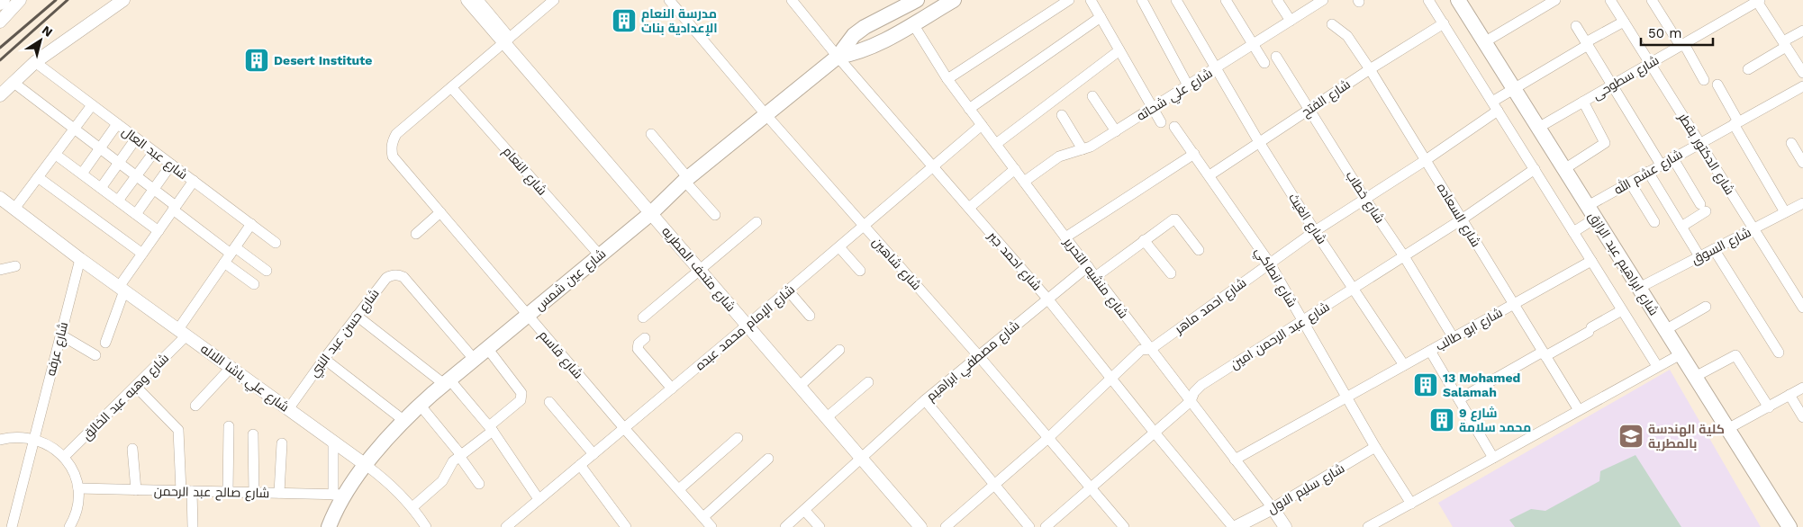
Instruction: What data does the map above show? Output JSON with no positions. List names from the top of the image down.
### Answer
{
  "streets": {
    "main road": ["شارع ابراهيم عبد الرازق", "شارع عين شمس"],
    "street": [
      "شارع سطوحى",
      "شارع علي شحاته",
      "شارع الفتح",
      "شارع عبد العال",
      "شارع الدكتور بقطر",
      "شارع النعام",
      "شارع عشم الله",
      "شارع خطاب",
      "شارع السعاده",
      "شارع الغيث",
      "شارع السوق",
      "شارع احمد جبر",
      "شارع شاهين",
      "شارع متحف المطريه",
      "شارع انطاكي",
      "شارع منشيه التحرير",
      "شارع احمد ماهر",
      "شارع الإمام محمد عبده",
      "شارع ابو طالب",
      "شارع حسن عبد النبي",
      "شارع عبد الرحمن امين",
      "شارع عرفه",
      "شارع قاسم",
      "شارع مصطفي ابراهيم",
      "شارع علي باشا اللاله",
      "شارع وهبه عبد الخالق",
      "شارع سليم الاول",
      "شارع صالح عبد الرحمن"
    ]
  },
  "crossings": [
    ["شارع سطوحى", "شارع الدكتور بقطر"],
    ["شارع سطوحى", "شارع ابراهيم عبد الرازق"],
    ["شارع علي شحاته", "شارع الغيث"],
    ["شارع علي شحاته", "شارع منشيه التحرير"],
    ["شارع الفتح", "شارع خطاب"],
    ["شارع الفتح", "شارع السعاده"],
    ["شارع الفتح", "شارع الغيث"],
    ["شارع الفتح", "شارع ابراهيم عبد الرازق"],
    ["شارع الفتح", "شارع انطاكي"],
    ["شارع عبد العال", "شارع وهبه عبد الخالق"],
    ["شارع الدكتور بقطر", "شارع عشم الله"],
    ["شارع الدكتور بقطر", "شارع السوق"],
    ["شارع الدكتور بقطر", "شارع احمد ماهر"],
    ["شارع النعام", "شارع عين شمس"],
    ["شارع النعام", "شارع قاسم"],
    ["شارع عشم الله", "شارع ابراهيم عبد الرازق"],
    ["شارع خطاب", "شارع احمد ماهر"],
    ["شارع خطاب", "شارع ابو طالب"],
    ["شارع خطاب", "شارع عبد الرحمن امين"],
    ["شارع السعاده", "شارع احمد ماهر"],
    ["شارع السعاده", "شارع ابو طالب"],
    ["شارع السعاده", "شارع عبد الرحمن امين"],
    ["شارع الغيث", "شارع احمد ماهر"],
    ["شارع الغيث", "شارع ابو طالب"],
    ["شارع الغيث", "شارع عبد الرحمن امين"],
    ["شارع السوق", "شارع ابراهيم عبد الرازق"],
    ["شارع احمد جبر", "شارع عين شمس"],
    ["شارع احمد جبر", "شارع احمد ماهر"],
    ["شارع احمد جبر", "شارع الإمام محمد عبده"],
    ["شارع احمد جبر", "شارع عبد الرحمن امين"],
    ["شارع احمد جبر", "شارع مصطفي ابراهيم"],
    ["شارع احمد جبر", "شارع سليم الاول"],
    ["شارع شاهين", "شارع عين شمس"],
    ["شارع شاهين", "شارع احمد ماهر"],
    ["شارع شاهين", "شارع الإمام محمد عبده"],
    ["شارع شاهين", "شارع عبد الرحمن امين"],
    ["شارع شاهين", "شارع مصطفي ابراهيم"],
    ["شارع ابراهيم عبد الرازق", "شارع احمد ماهر"],
    ["شارع ابراهيم عبد الرازق", "شارع ابو طالب"],
    ["شارع ابراهيم عبد الرازق", "شارع عبد الرحمن امين"],
    ["شارع متحف المطريه", "شارع عين شمس"],
    ["شارع متحف المطريه", "شارع الإمام محمد عبده"],
    ["شارع متحف المطريه", "شارع مصطفي ابراهيم"],
    ["شارع انطاكي", "شارع احمد ماهر"],
    ["شارع انطاكي", "شارع ابو طالب"],
    ["شارع انطاكي", "شارع عبد الرحمن امين"],
    ["شارع انطاكي", "شارع سليم الاول"],
    ["شارع منشيه التحرير", "شارع عين شمس"],
    ["شارع منشيه التحرير", "شارع احمد ماهر"],
    ["شارع منشيه التحرير", "شارع الإمام محمد عبده"],
    ["شارع منشيه التحرير", "شارع ابو طالب"],
    ["شارع منشيه التحرير", "شارع عبد الرحمن امين"],
    ["شارع منشيه التحرير", "شارع مصطفي ابراهيم"],
    ["شارع منشيه التحرير", "شارع سليم الاول"],
    ["شارع عين شمس", "شارع حسن عبد النبي"],
    ["شارع عين شمس", "شارع قاسم"],
    ["شارع عين شمس", "شارع علي باشا اللاله"],
    ["شارع عين شمس", "شارع صالح عبد الرحمن"],
    ["شارع الإمام محمد عبده", "شارع قاسم"],
    ["شارع حسن عبد النبي", "شارع علي باشا اللاله"],
    ["شارع عرفه", "شارع علي باشا اللاله"],
    ["شارع علي باشا اللاله", "شارع وهبه عبد الخالق"]
  ],
  "places": {
    "building": [
      "مدرسة النعام الإعدادية بنات",
      "Desert Institute",
      "13 Mohamed Salamah",
      "9 شارع محمد سلامة"
    ],
    "school or university": ["كلية الهندسة بالمطرية"]
  },
  "scale_bar": "50 m",
  "north": "top right"
}
